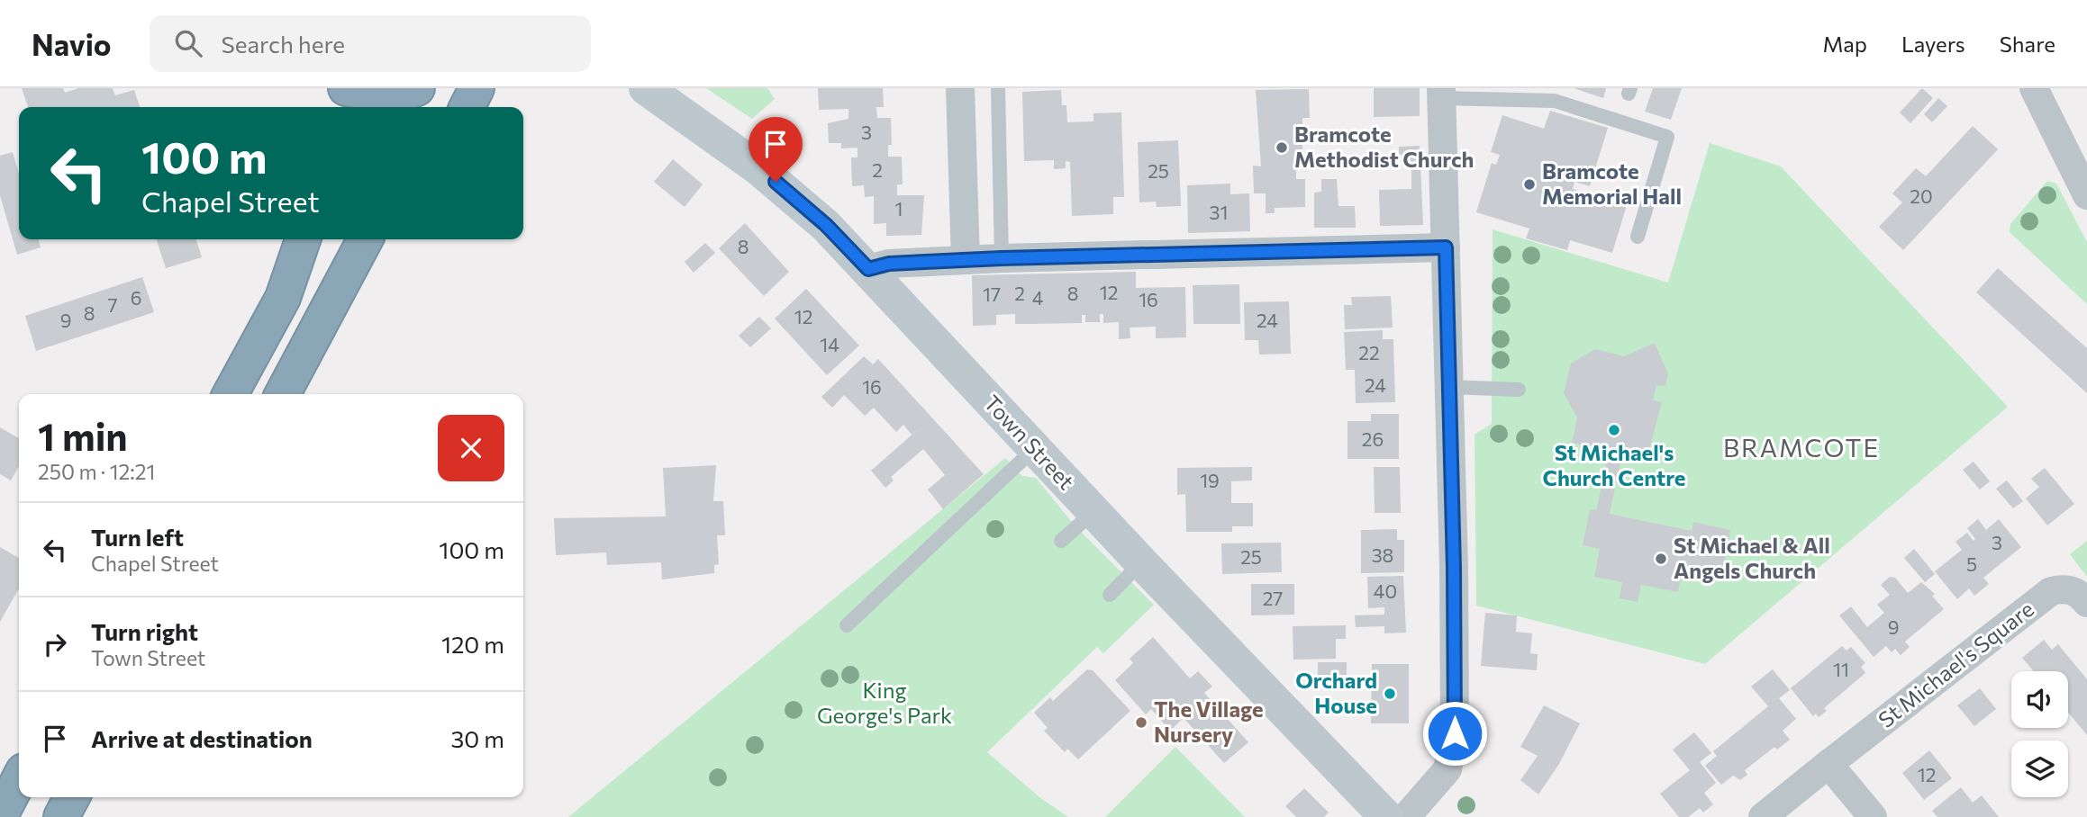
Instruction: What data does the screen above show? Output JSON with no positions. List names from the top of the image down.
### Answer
{
  "streets": {
    "street": ["Town Street", "St Michael's Square"]
  },
  "districts": ["BRAMCOTE"],
  "parks": ["King George's Park"],
  "places": [
    "Bramcote Methodist Church",
    "Bramcote Memorial Hall",
    "St Michael's Church Centre",
    "St Michael & All Angels Church",
    "Orchard House",
    "The Village Nursery"
  ],
  "house_numbers": [
    "3",
    "2",
    "25",
    "20",
    "1",
    "31",
    "8",
    "12",
    "2",
    "8",
    "17",
    "6",
    "4",
    "16",
    "7",
    "8",
    "12",
    "9",
    "24",
    "14",
    "22",
    "24",
    "16",
    "26",
    "19",
    "3",
    "38",
    "25",
    "5",
    "40",
    "27",
    "9",
    "11",
    "12"
  ],
  "page": {
    "header": "Navio",
    "search": "Search here",
    "nav": ["Map", "Layers", "Share"],
    "turn": ["100 m", "Chapel Street"],
    "heading": ["1 min", "250 m · 12:21"],
    "list": [
      {
        "name": "Turn left",
        "note": "Chapel Street",
        "value": "100 m"
      },
      {
        "name": "Turn right",
        "note": "Town Street",
        "value": "120 m"
      },
      {
        "name": "Arrive at destination",
        "value": "30 m"
      }
    ]
  }
}
